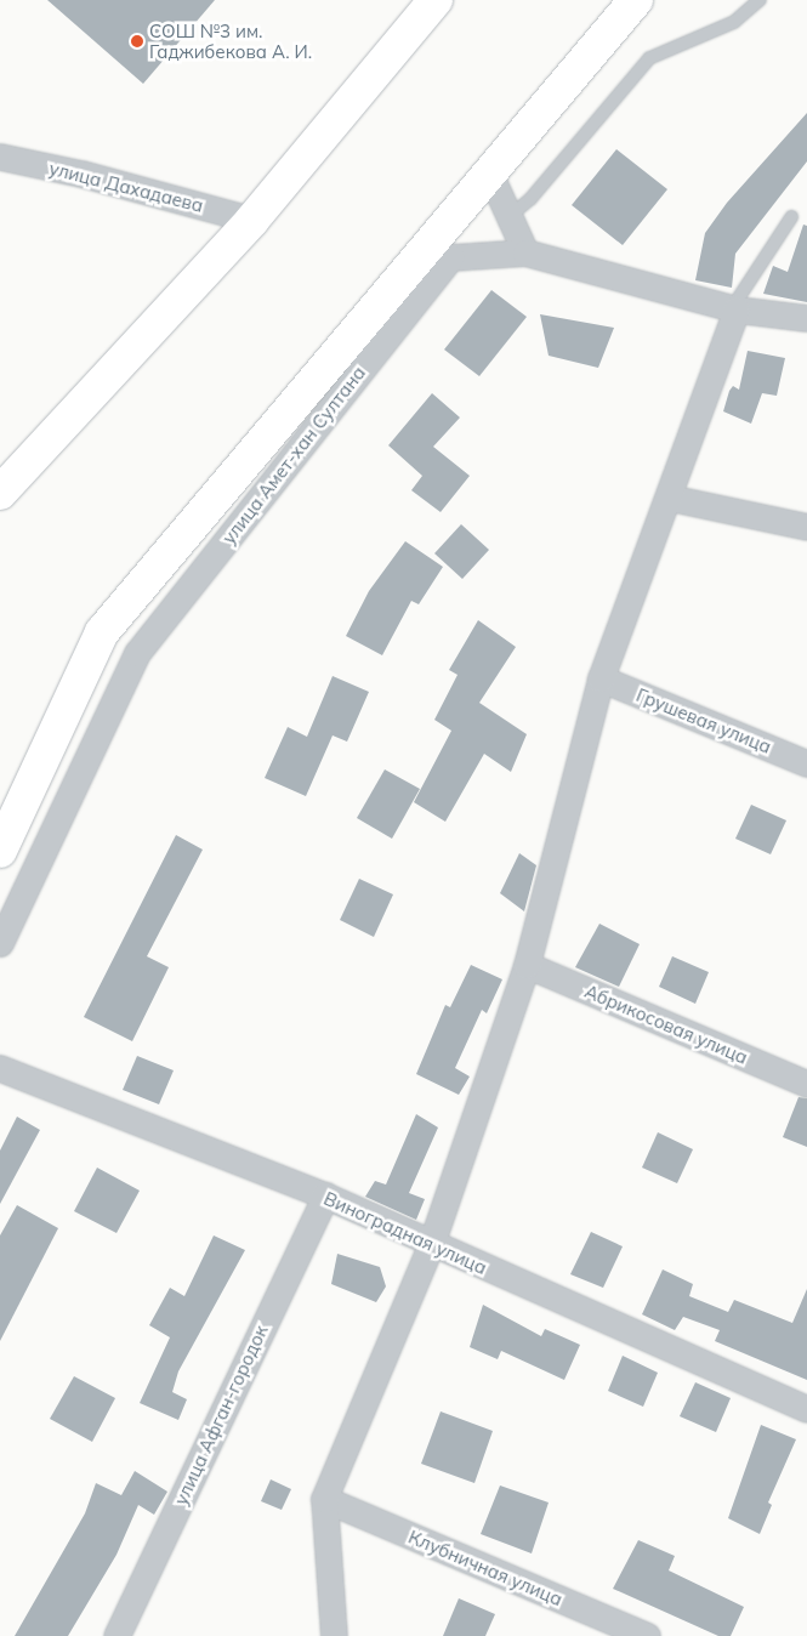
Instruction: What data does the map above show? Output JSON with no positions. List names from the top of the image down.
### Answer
{
  "streets": {
    "street": [
      "улица Дахадаева",
      "улица Амет-хан Султана",
      "Грушевая улица",
      "Абрикосовая улица",
      "Виноградная улица",
      "улица Афган-городок",
      "Клубничная улица"
    ]
  },
  "crossings": [
    ["Виноградная улица", "улица Афган-городок"]
  ],
  "places": ["СОШ №3 им. Гаджибекова А. И."]
}
